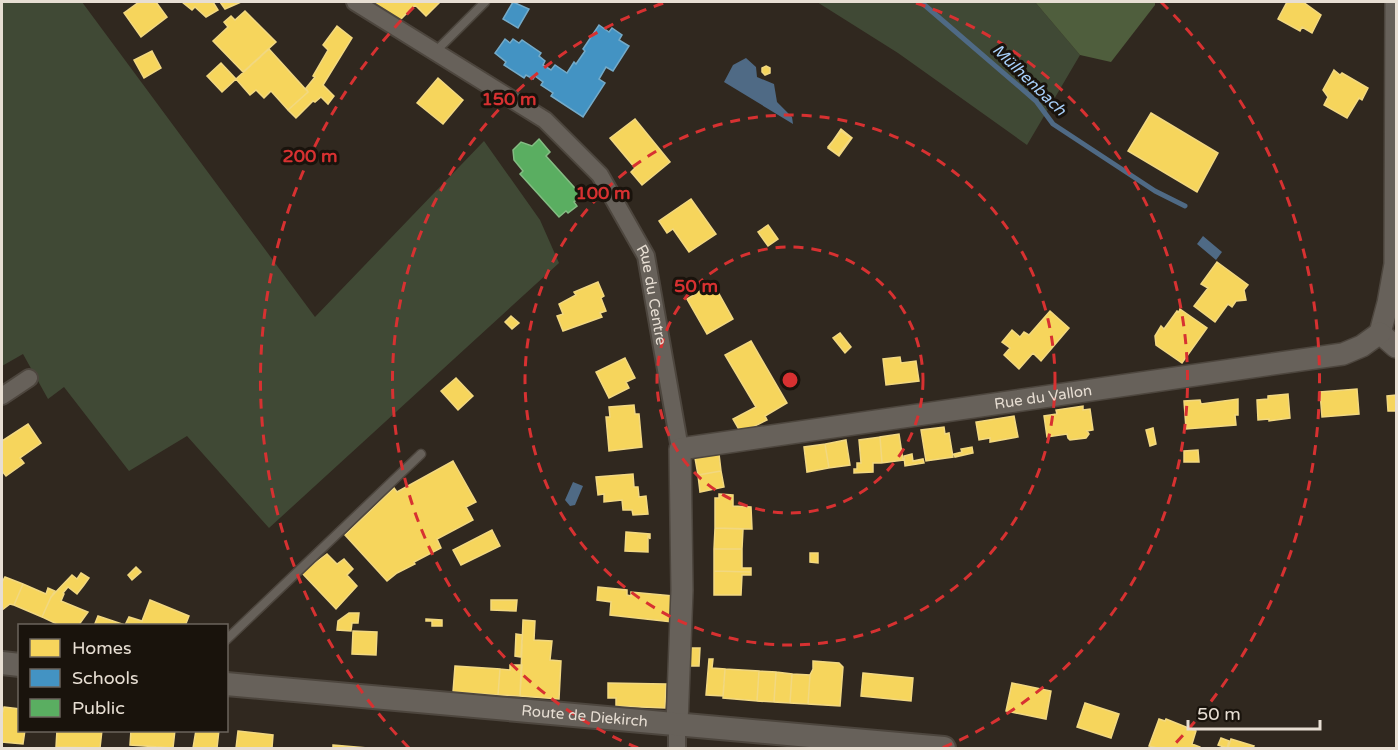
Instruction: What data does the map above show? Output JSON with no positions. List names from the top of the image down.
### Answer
{
  "streets": {
    "main road": ["Route de Diekirch"],
    "street": ["Rue du Centre", "Rue du Vallon"]
  },
  "crossings": [
    ["Rue du Centre", "Rue du Vallon"],
    ["Rue du Centre", "Route de Diekirch"]
  ],
  "water": ["Mülhenbach"],
  "legend": ["Homes", "Schools", "Public"],
  "scale_bar": "50 m",
  "rings": [
    "150 m",
    "200 m",
    "100 m",
    "50 m"
  ]
}
